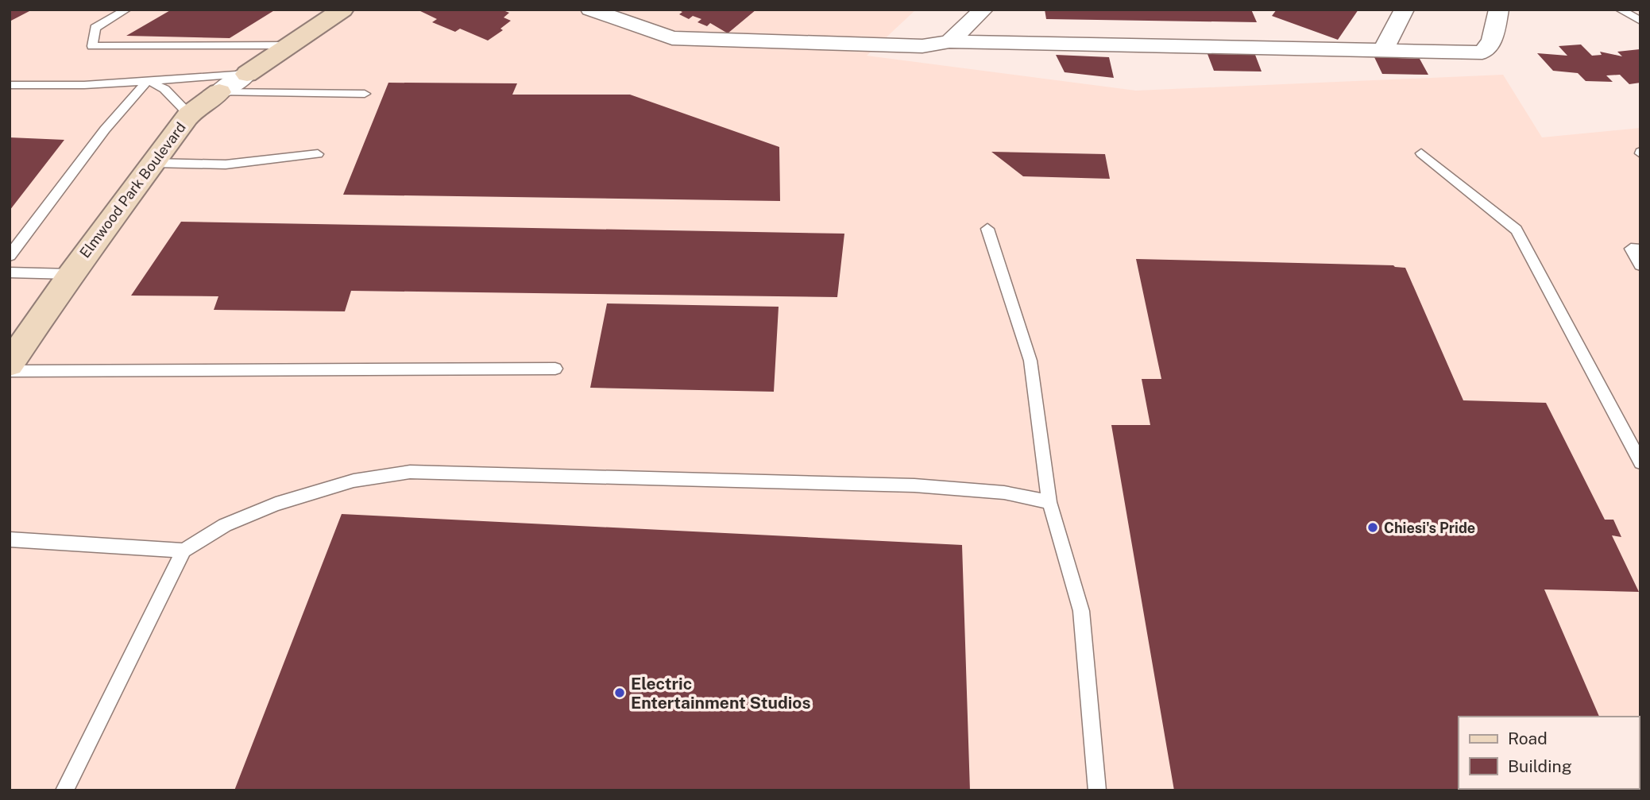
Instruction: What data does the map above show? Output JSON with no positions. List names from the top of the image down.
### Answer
{
  "streets": {
    "street": ["Elmwood Park Boulevard"]
  },
  "places": ["Chiesi's Pride", "Electric Entertainment Studios"],
  "legend": ["Road", "Building"]
}
